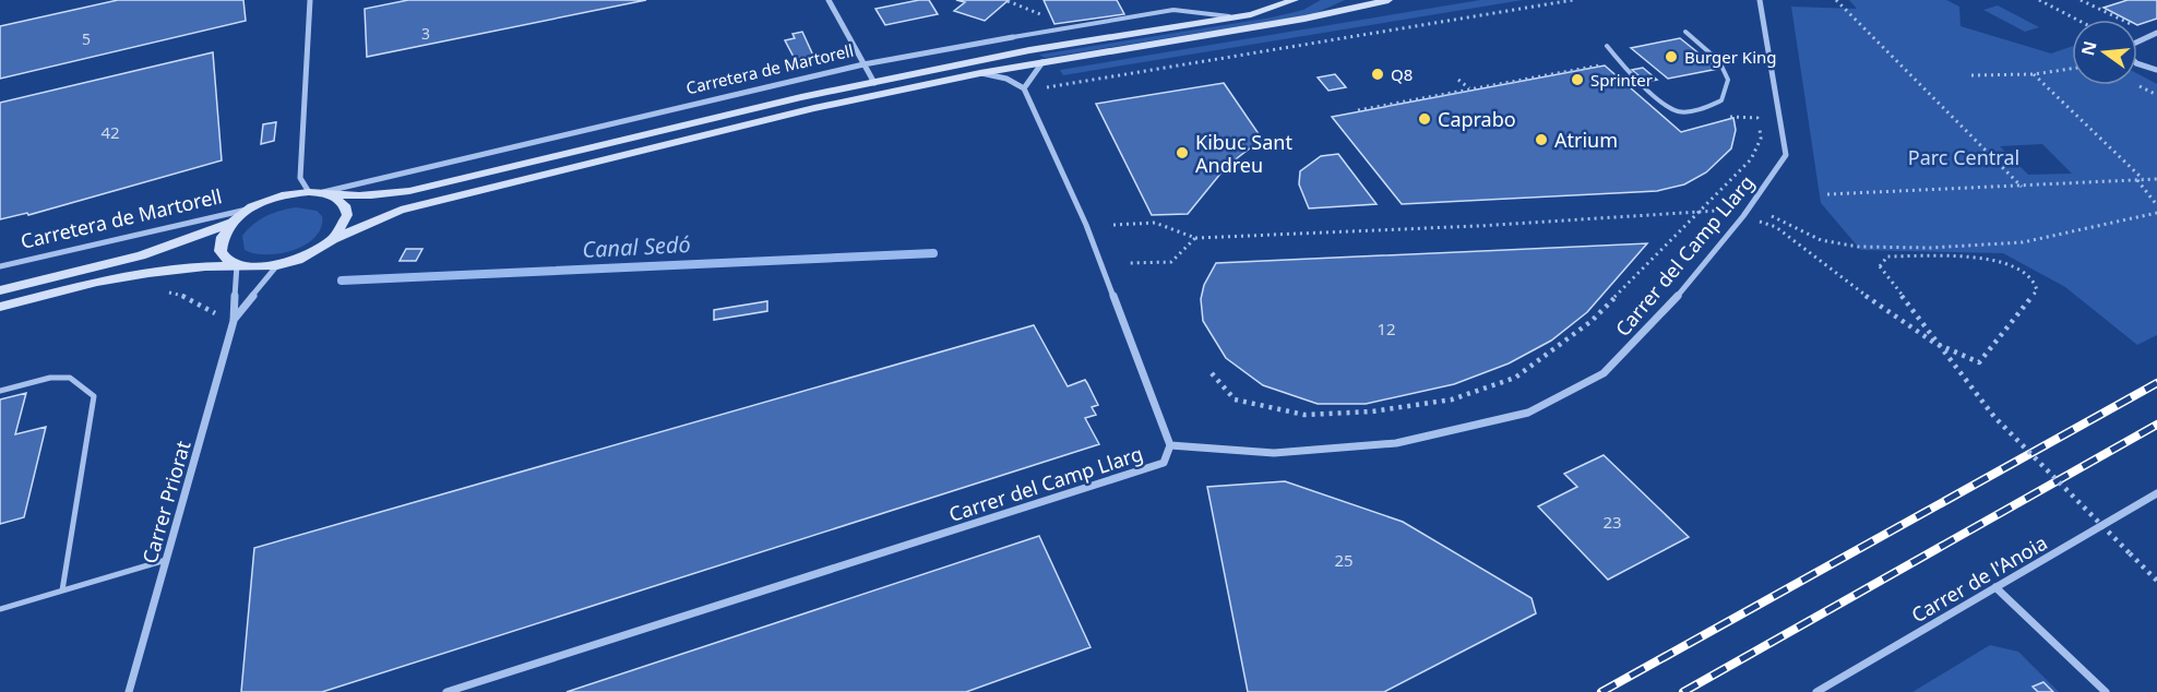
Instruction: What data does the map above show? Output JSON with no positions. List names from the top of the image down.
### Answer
{
  "streets": {
    "main road": ["Carretera de Martorell"],
    "street": ["Carrer del Camp Llarg", "Carrer Priorat", "Carrer de l'Anoia"]
  },
  "crossings": [
    ["Carretera de Martorell", "Carrer Priorat"]
  ],
  "water": ["Canal Sedó"],
  "parks": ["Parc Central"],
  "places": [
    "Burger King",
    "Q8",
    "Sprinter",
    "Caprabo",
    "Atrium",
    "Kibuc Sant Andreu"
  ],
  "house_numbers": [
    "3",
    "5",
    "42",
    "12",
    "23",
    "25"
  ],
  "north": "left"
}
